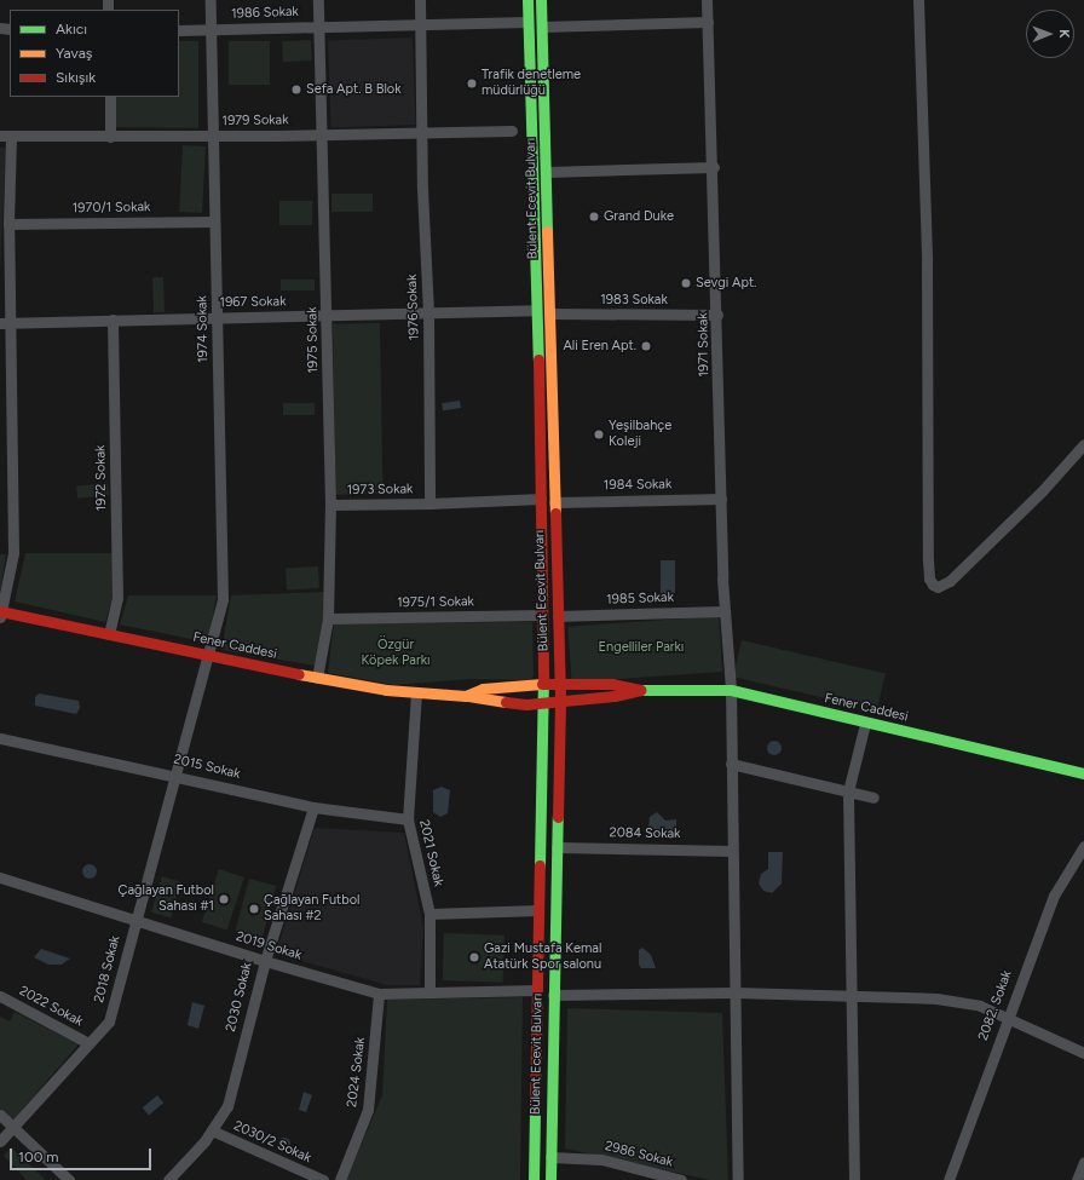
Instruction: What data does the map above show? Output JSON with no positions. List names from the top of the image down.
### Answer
{
  "streets": {
    "main road": ["Bülent Ecevit Bulvarı", "Fener Caddesi"],
    "street": [
      "1986 Sokak",
      "1979 Sokak",
      "1970/1 Sokak",
      "1983 Sokak",
      "1967 Sokak",
      "1976 Sokak",
      "1974 Sokak",
      "1975 Sokak",
      "1971 Sokak",
      "1972 Sokak",
      "1984 Sokak",
      "1973 Sokak",
      "1985 Sokak",
      "1975/1 Sokak",
      "2015 Sokak",
      "2084 Sokak",
      "2021 Sokak",
      "2019 Sokak",
      "2018 Sokak",
      "2030 Sokak",
      "2082. Sokak",
      "2022 Sokak",
      "2024 Sokak",
      "2030/2 Sokak",
      "2986 Sokak"
    ]
  },
  "crossings": [
    ["1986 Sokak", "Bülent Ecevit Bulvarı"],
    ["1986 Sokak", "1976 Sokak"],
    ["1986 Sokak", "1974 Sokak"],
    ["1986 Sokak", "1975 Sokak"],
    ["1979 Sokak", "1976 Sokak"],
    ["1979 Sokak", "1974 Sokak"],
    ["1979 Sokak", "1975 Sokak"],
    ["Bülent Ecevit Bulvarı", "1983 Sokak"],
    ["Bülent Ecevit Bulvarı", "1967 Sokak"],
    ["Bülent Ecevit Bulvarı", "1984 Sokak"],
    ["Bülent Ecevit Bulvarı", "1985 Sokak"],
    ["Bülent Ecevit Bulvarı", "1975/1 Sokak"],
    ["Bülent Ecevit Bulvarı", "Fener Caddesi"],
    ["Bülent Ecevit Bulvarı", "2084 Sokak"],
    ["Bülent Ecevit Bulvarı", "2019 Sokak"],
    ["Bülent Ecevit Bulvarı", "2986 Sokak"],
    ["1970/1 Sokak", "1974 Sokak"],
    ["1983 Sokak", "1971 Sokak"],
    ["1967 Sokak", "1976 Sokak"],
    ["1967 Sokak", "1974 Sokak"],
    ["1967 Sokak", "1975 Sokak"],
    ["1967 Sokak", "1972 Sokak"],
    ["1976 Sokak", "1973 Sokak"],
    ["1974 Sokak", "Fener Caddesi"],
    ["1974 Sokak", "2018 Sokak"],
    ["1975 Sokak", "1973 Sokak"],
    ["1975 Sokak", "1975/1 Sokak"],
    ["1975 Sokak", "Fener Caddesi"],
    ["1971 Sokak", "1984 Sokak"],
    ["1971 Sokak", "1985 Sokak"],
    ["1971 Sokak", "Fener Caddesi"],
    ["1971 Sokak", "2084 Sokak"],
    ["1972 Sokak", "Fener Caddesi"],
    ["Fener Caddesi", "2021 Sokak"],
    ["Fener Caddesi", "2018 Sokak"],
    ["2015 Sokak", "2021 Sokak"],
    ["2015 Sokak", "2018 Sokak"],
    ["2015 Sokak", "2030 Sokak"],
    ["2021 Sokak", "2019 Sokak"],
    ["2019 Sokak", "2018 Sokak"],
    ["2019 Sokak", "2030 Sokak"],
    ["2019 Sokak", "2024 Sokak"],
    ["2018 Sokak", "2022 Sokak"],
    ["2030 Sokak", "2030/2 Sokak"]
  ],
  "parks": ["Özgür Köpek Parkı", "Engelliler Parkı"],
  "places": [
    "Trafik denetleme müdürlüğü",
    "Sefa Apt. B Blok",
    "Grand Duke",
    "Sevgi Apt.",
    "Ali Eren Apt.",
    "Yeşilbahçe Koleji",
    "Çağlayan Futbol Sahası #1",
    "Çağlayan Futbol Sahası #2",
    "Gazi Mustafa Kemal Atatürk Spor salonu"
  ],
  "legend": ["Akıcı", "Yavaş", "Sıkışık"],
  "scale_bar": "100 m",
  "north": "right"
}
